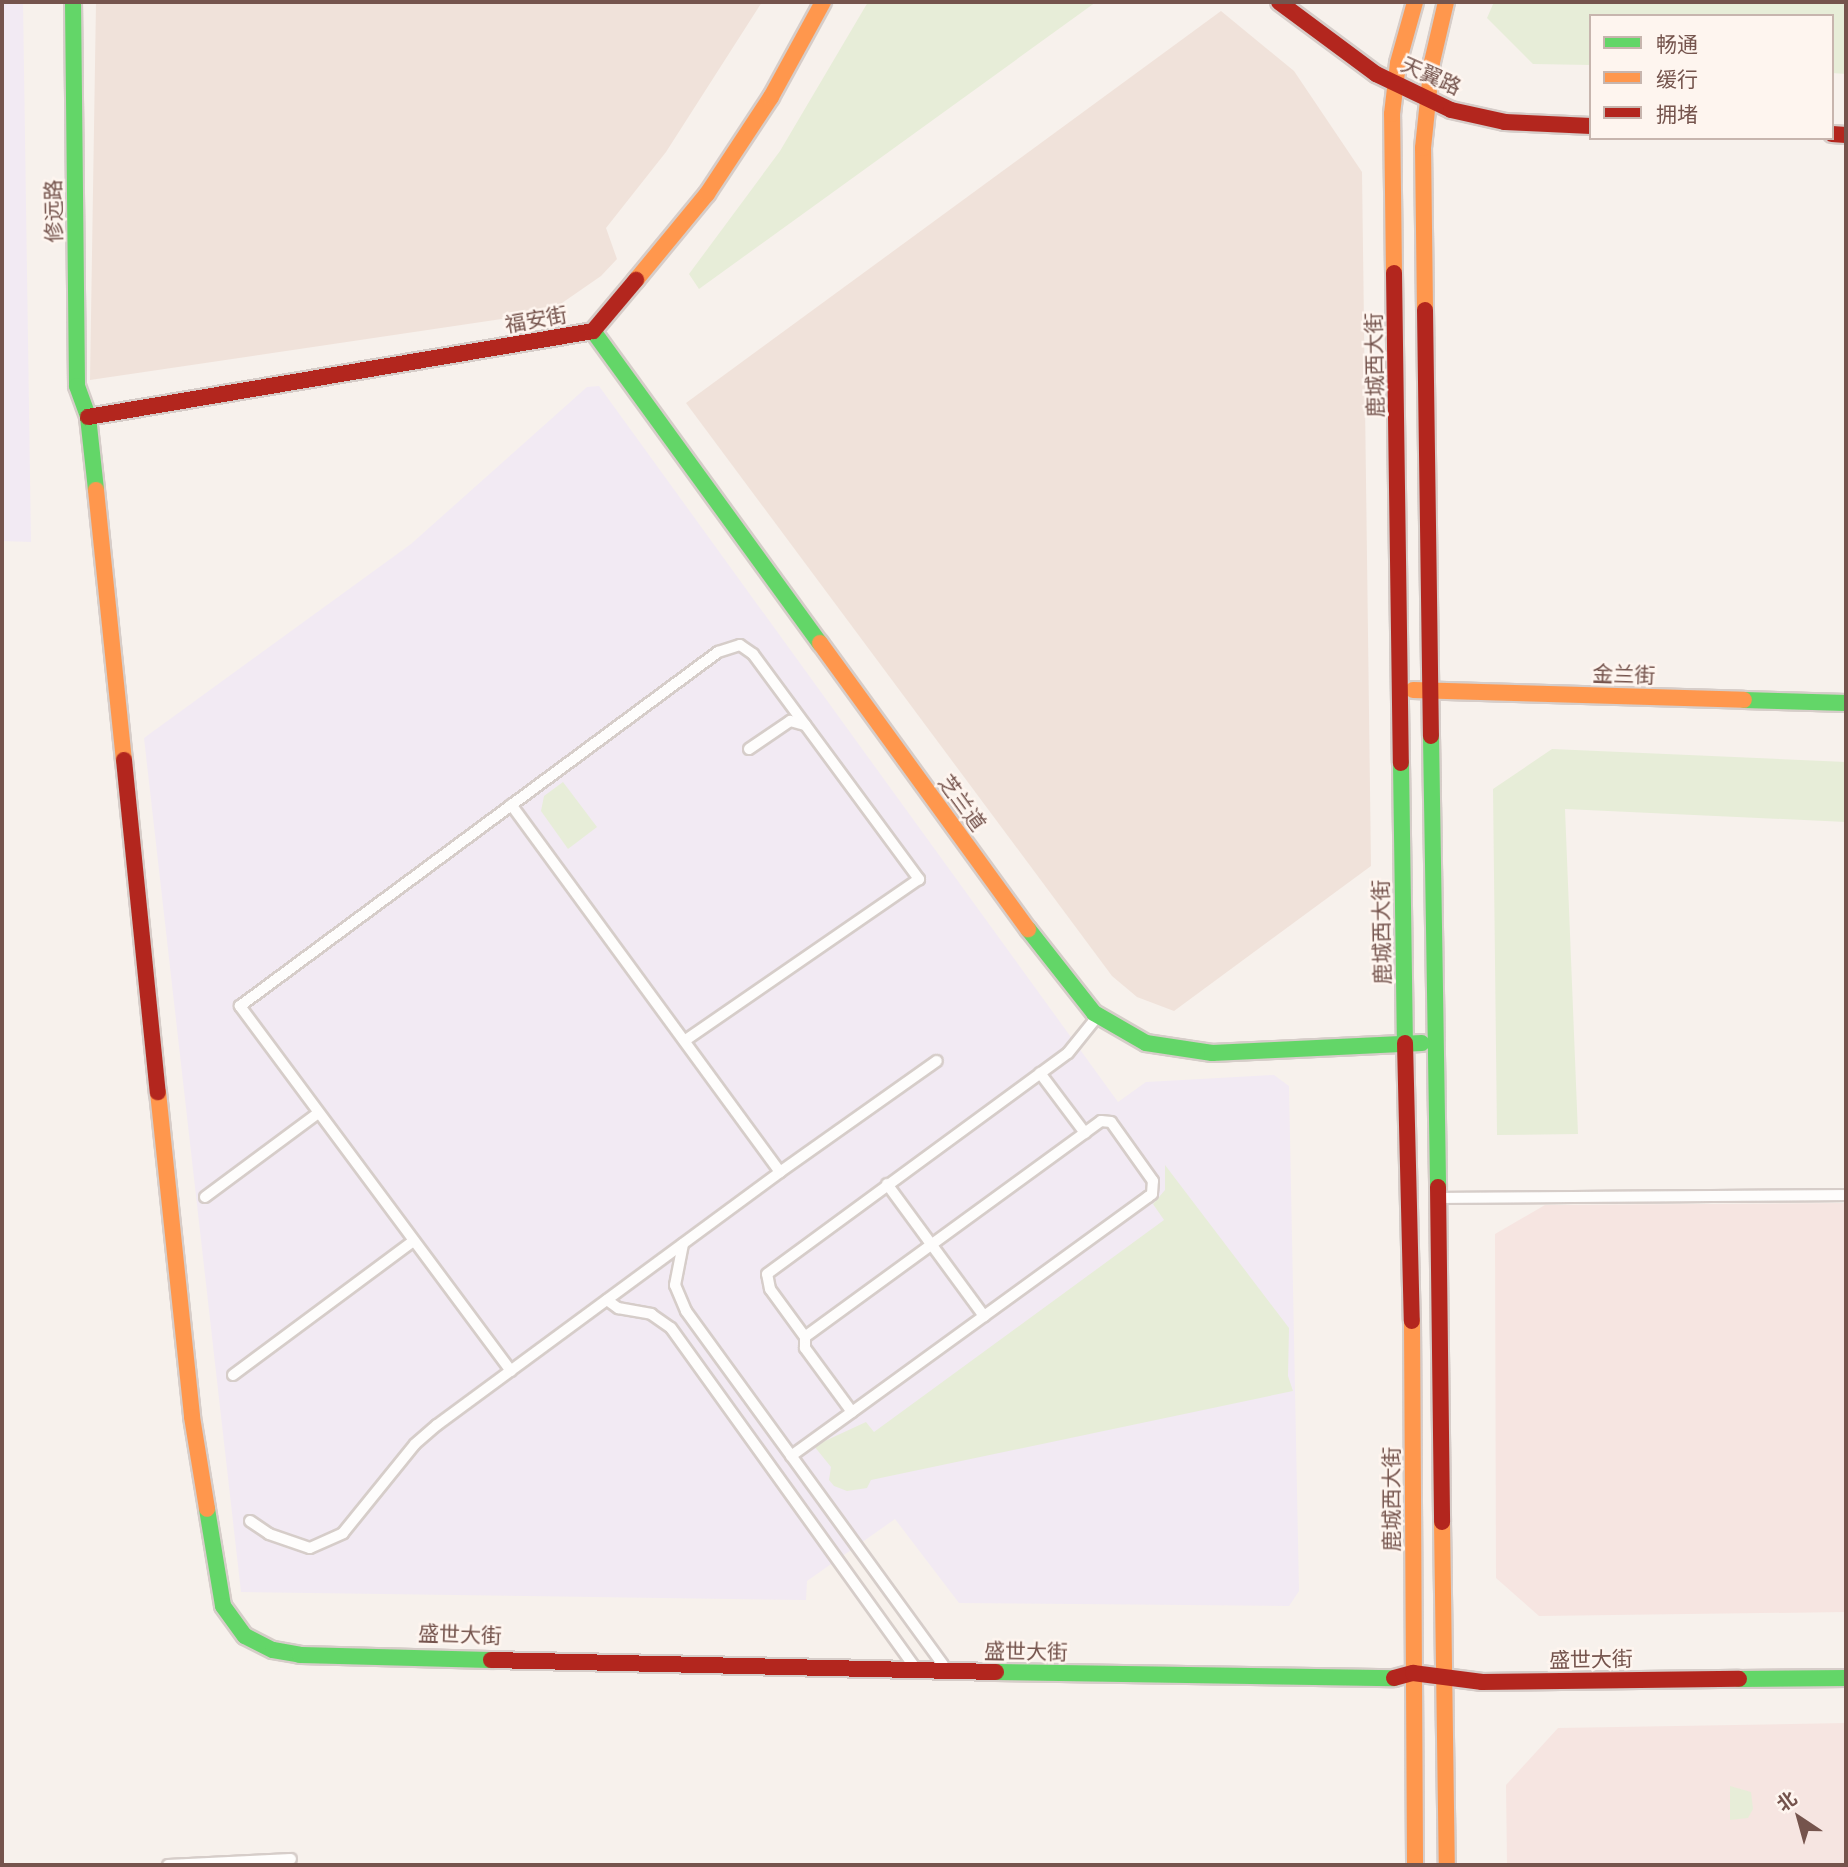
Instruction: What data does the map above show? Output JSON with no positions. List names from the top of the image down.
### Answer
{
  "streets": {
    "street": [
      "天翼路",
      "修远路",
      "福安街",
      "鹿城西大街",
      "金兰街",
      "芝兰道",
      "盛世大街"
    ]
  },
  "crossings": [
    ["天翼路", "鹿城西大街"],
    ["修远路", "福安街"],
    ["修远路", "盛世大街"],
    ["福安街", "芝兰道"],
    ["鹿城西大街", "金兰街"],
    ["鹿城西大街", "芝兰道"],
    ["鹿城西大街", "盛世大街"]
  ],
  "legend": ["畅通", "缓行", "拥堵"],
  "north": "top left"
}
